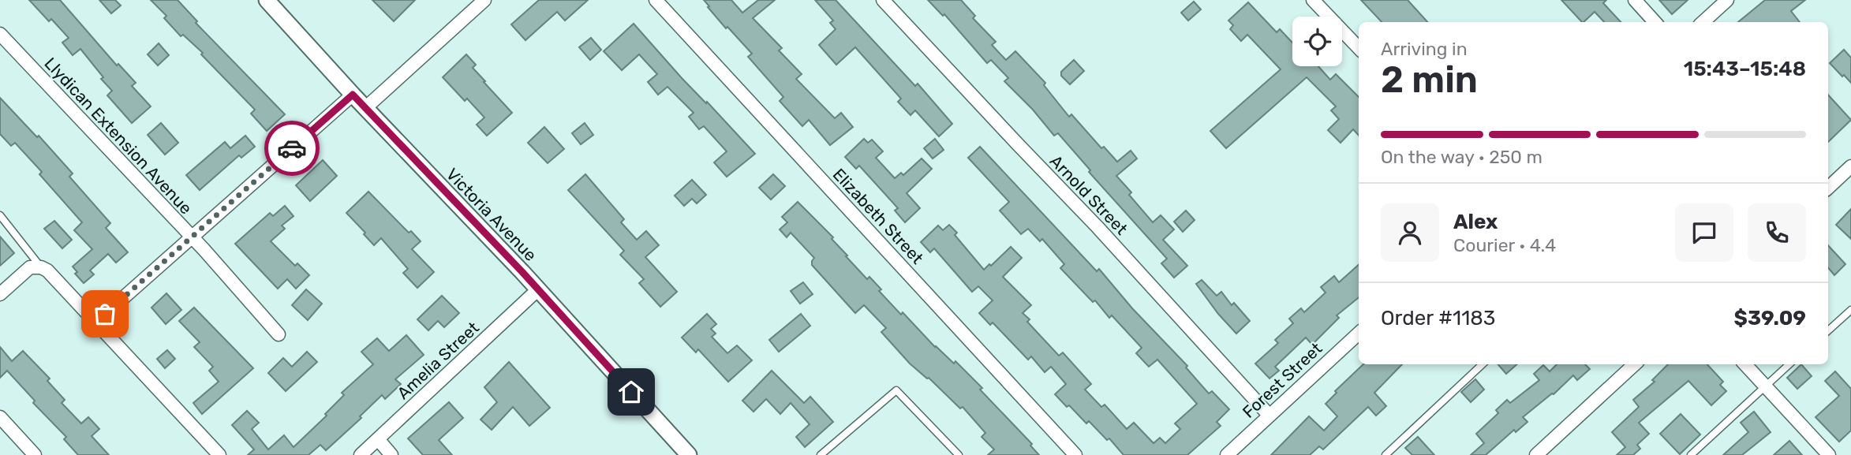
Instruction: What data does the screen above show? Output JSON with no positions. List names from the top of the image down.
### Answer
{
  "streets": {
    "street": [
      "Llydican Extension Avenue",
      "Arnold Street",
      "Victoria Avenue",
      "Elizabeth Street",
      "Amelia Street",
      "Forest Street"
    ]
  },
  "crossings": [
    ["Arnold Street", "Forest Street"],
    ["Victoria Avenue", "Amelia Street"]
  ],
  "page": {
    "heading": ["2 min", "Arriving in", "15:43–15:48"],
    "panel": [
      "Alex",
      "Courier · 4.4",
      "Order #1183",
      "$39.09"
    ],
    "bar": "On the way · 250 m"
  }
}
